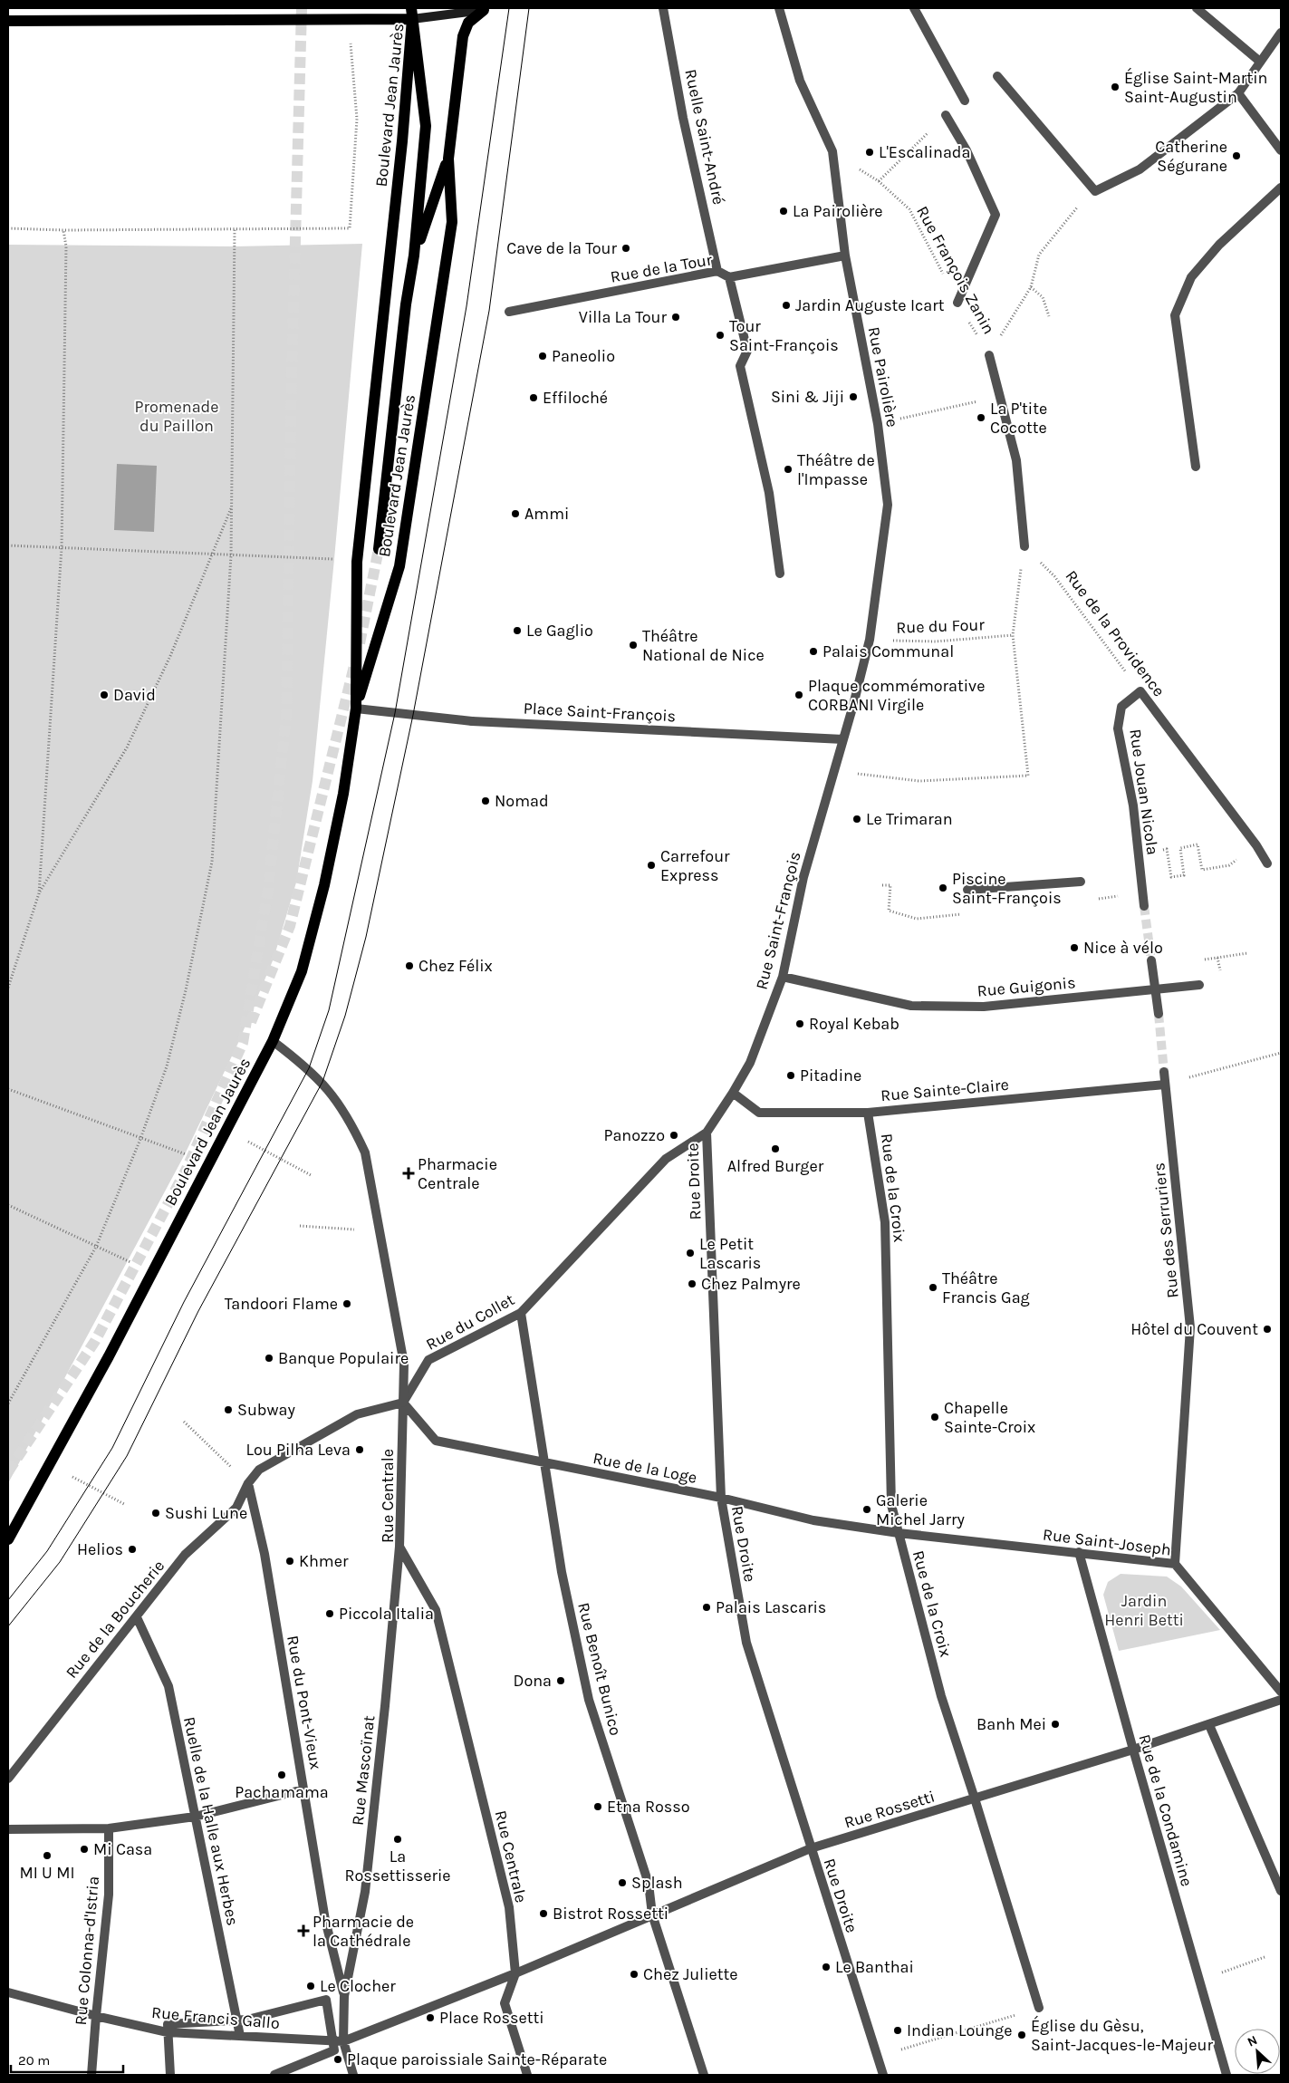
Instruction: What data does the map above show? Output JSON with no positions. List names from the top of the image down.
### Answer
{
  "streets": {
    "main road": ["Boulevard Jean Jaurès"],
    "street": [
      "Ruelle Saint-André",
      "Rue de la Tour",
      "Rue Pairolière",
      "Rue de la Providence",
      "Place Saint-François",
      "Rue Jouan Nicola",
      "Rue Saint-François",
      "Rue Guigonis",
      "Rue Sainte-Claire",
      "Rue Droite",
      "Rue de la Croix",
      "Rue des Serruriers",
      "Rue du Collet",
      "Rue de la Loge",
      "Rue Centrale",
      "Rue Saint-Joseph",
      "Rue de la Boucherie",
      "Rue Benoît Bunico",
      "Rue du Pont-Vieux",
      "Rue Mascoïnat",
      "Rue Rossetti",
      "Rue de la Condamine",
      "Ruelle de la Halle aux Herbes",
      "Rue Colonna-d'Istria",
      "Rue Francis Gallo"
    ],
    "path": ["Rue François Zanin", "Rue du Four"]
  },
  "crossings": [
    ["Boulevard Jean Jaurès", "Place Saint-François"],
    ["Boulevard Jean Jaurès", "Rue Centrale"],
    ["Ruelle Saint-André", "Rue de la Tour"],
    ["Rue de la Tour", "Rue Pairolière"],
    ["Rue François Zanin", "Rue Pairolière"],
    ["Rue Pairolière", "Rue du Four"],
    ["Rue Pairolière", "Rue Saint-François"],
    ["Rue de la Providence", "Rue Jouan Nicola"],
    ["Place Saint-François", "Rue Saint-François"],
    ["Rue Saint-François", "Rue Guigonis"],
    ["Rue Saint-François", "Rue Sainte-Claire"],
    ["Rue Saint-François", "Rue Droite"],
    ["Rue Saint-François", "Rue du Collet"],
    ["Rue Sainte-Claire", "Rue de la Croix"],
    ["Rue Sainte-Claire", "Rue des Serruriers"],
    ["Rue Droite", "Rue du Collet"],
    ["Rue Droite", "Rue de la Loge"],
    ["Rue Droite", "Rue Rossetti"],
    ["Rue de la Croix", "Rue de la Loge"],
    ["Rue de la Croix", "Rue Saint-Joseph"],
    ["Rue de la Croix", "Rue Rossetti"],
    ["Rue des Serruriers", "Rue Saint-Joseph"],
    ["Rue du Collet", "Rue de la Loge"],
    ["Rue du Collet", "Rue Centrale"],
    ["Rue du Collet", "Rue Benoît Bunico"],
    ["Rue de la Loge", "Rue Centrale"],
    ["Rue de la Loge", "Rue Saint-Joseph"],
    ["Rue de la Loge", "Rue Benoît Bunico"],
    ["Rue Centrale", "Rue Mascoïnat"],
    ["Rue Centrale", "Rue Rossetti"],
    ["Rue Saint-Joseph", "Rue de la Condamine"],
    ["Rue de la Boucherie", "Rue du Pont-Vieux"],
    ["Rue de la Boucherie", "Ruelle de la Halle aux Herbes"],
    ["Rue Benoît Bunico", "Rue Rossetti"],
    ["Rue du Pont-Vieux", "Rue Mascoïnat"],
    ["Rue Rossetti", "Rue de la Condamine"],
    ["Ruelle de la Halle aux Herbes", "Rue Francis Gallo"],
    ["Rue Colonna-d'Istria", "Rue Francis Gallo"]
  ],
  "parks": ["Promenade du Paillon", "Jardin Henri Betti"],
  "places": {
    "other": [
      "Église Saint-Martin Saint-Augustin",
      "L'Escalinada",
      "Catherine Ségurane",
      "La Pairolière",
      "Cave de la Tour",
      "Jardin Auguste Icart",
      "Villa La Tour",
      "Tour Saint-François",
      "Paneolio",
      "Sini & Jiji",
      "Effiloché",
      "La P'tite Cocotte",
      "Théâtre de l'Impasse",
      "Ammi",
      "Le Gaglio",
      "Théâtre National de Nice",
      "Palais Communal",
      "David",
      "Plaque commémorative CORBANI Virgile",
      "Nomad",
      "Le Trimaran",
      "Carrefour Express",
      "Piscine Saint-François",
      "Nice à vélo",
      "Chez Félix",
      "Royal Kebab",
      "Pitadine",
      "Panozzo",
      "Alfred Burger",
      "Le Petit Lascaris",
      "Chez Palmyre",
      "Théâtre Francis Gag",
      "Tandoori Flame",
      "Hôtel du Couvent",
      "Banque Populaire",
      "Subway",
      "Chapelle Sainte-Croix",
      "Lou Pilha Leva",
      "Galerie Michel Jarry",
      "Sushi Lune",
      "Helios",
      "Khmer",
      "Palais Lascaris",
      "Piccola Italia",
      "Dona",
      "Banh Mei",
      "Pachamama",
      "Etna Rosso",
      "La Rossettisserie",
      "Mi Casa",
      "MI U MI",
      "Splash",
      "Bistrot Rossetti",
      "Le Banthai",
      "Chez Juliette",
      "Le Clocher",
      "Place Rossetti",
      "Indian Lounge",
      "Église du Gèsu, Saint-Jacques-le-Majeur",
      "Plaque paroissiale Sainte-Réparate"
    ],
    "health": ["Pharmacie Centrale", "Pharmacie de la Cathédrale"]
  },
  "scale_bar": "20 m",
  "north": "top left"
}
